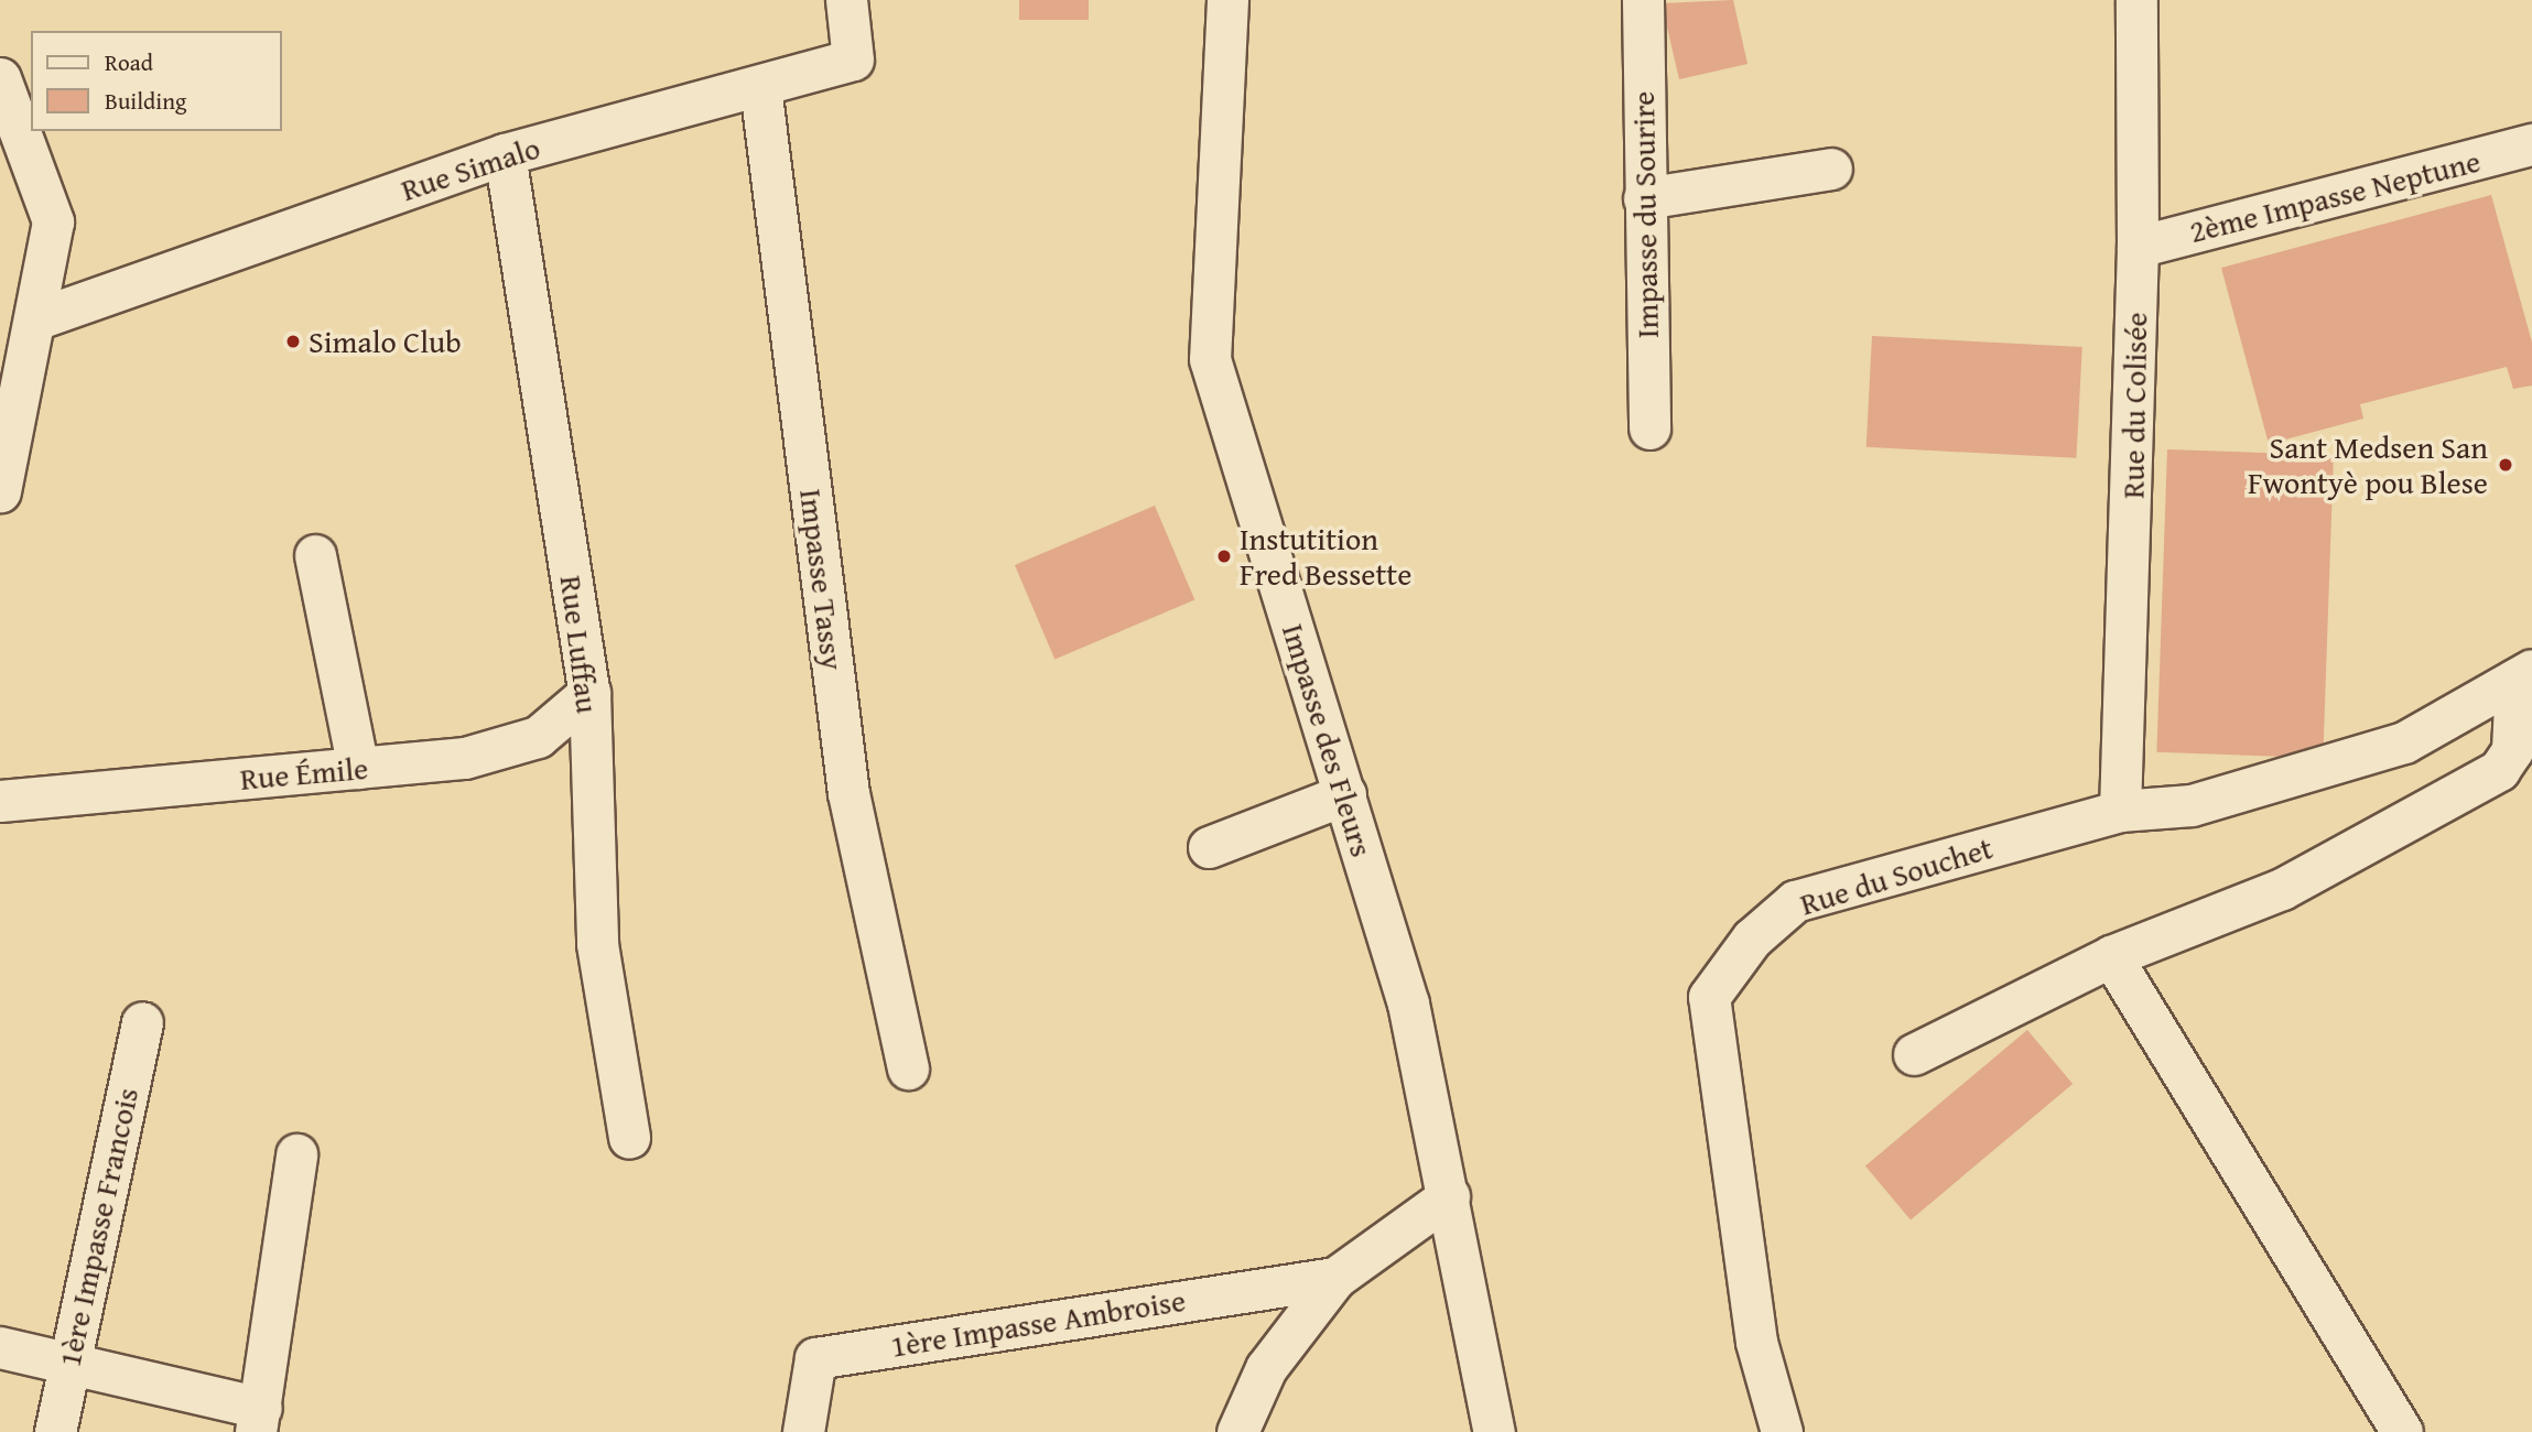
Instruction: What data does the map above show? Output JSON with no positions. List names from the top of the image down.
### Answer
{
  "streets": {
    "street": [
      "Rue Simalo",
      "2ème Impasse Neptune",
      "Impasse du Sourire",
      "Rue du Colisée",
      "Impasse Tassy",
      "Rue Luffau",
      "Impasse des Fleurs",
      "Rue Émile",
      "Rue du Souchet",
      "1ère Impasse Francois",
      "1ère Impasse Ambroise"
    ]
  },
  "crossings": [
    ["Rue Simalo", "Impasse Tassy"],
    ["Rue Simalo", "Rue Luffau"],
    ["2ème Impasse Neptune", "Rue du Colisée"],
    ["Rue du Colisée", "Rue du Souchet"],
    ["Rue Luffau", "Rue Émile"]
  ],
  "places": ["Simalo Club", "Sant Medsen San Fwontyè pou Blese", "Instutition Fred Bessette"],
  "legend": ["Road", "Building"]
}
